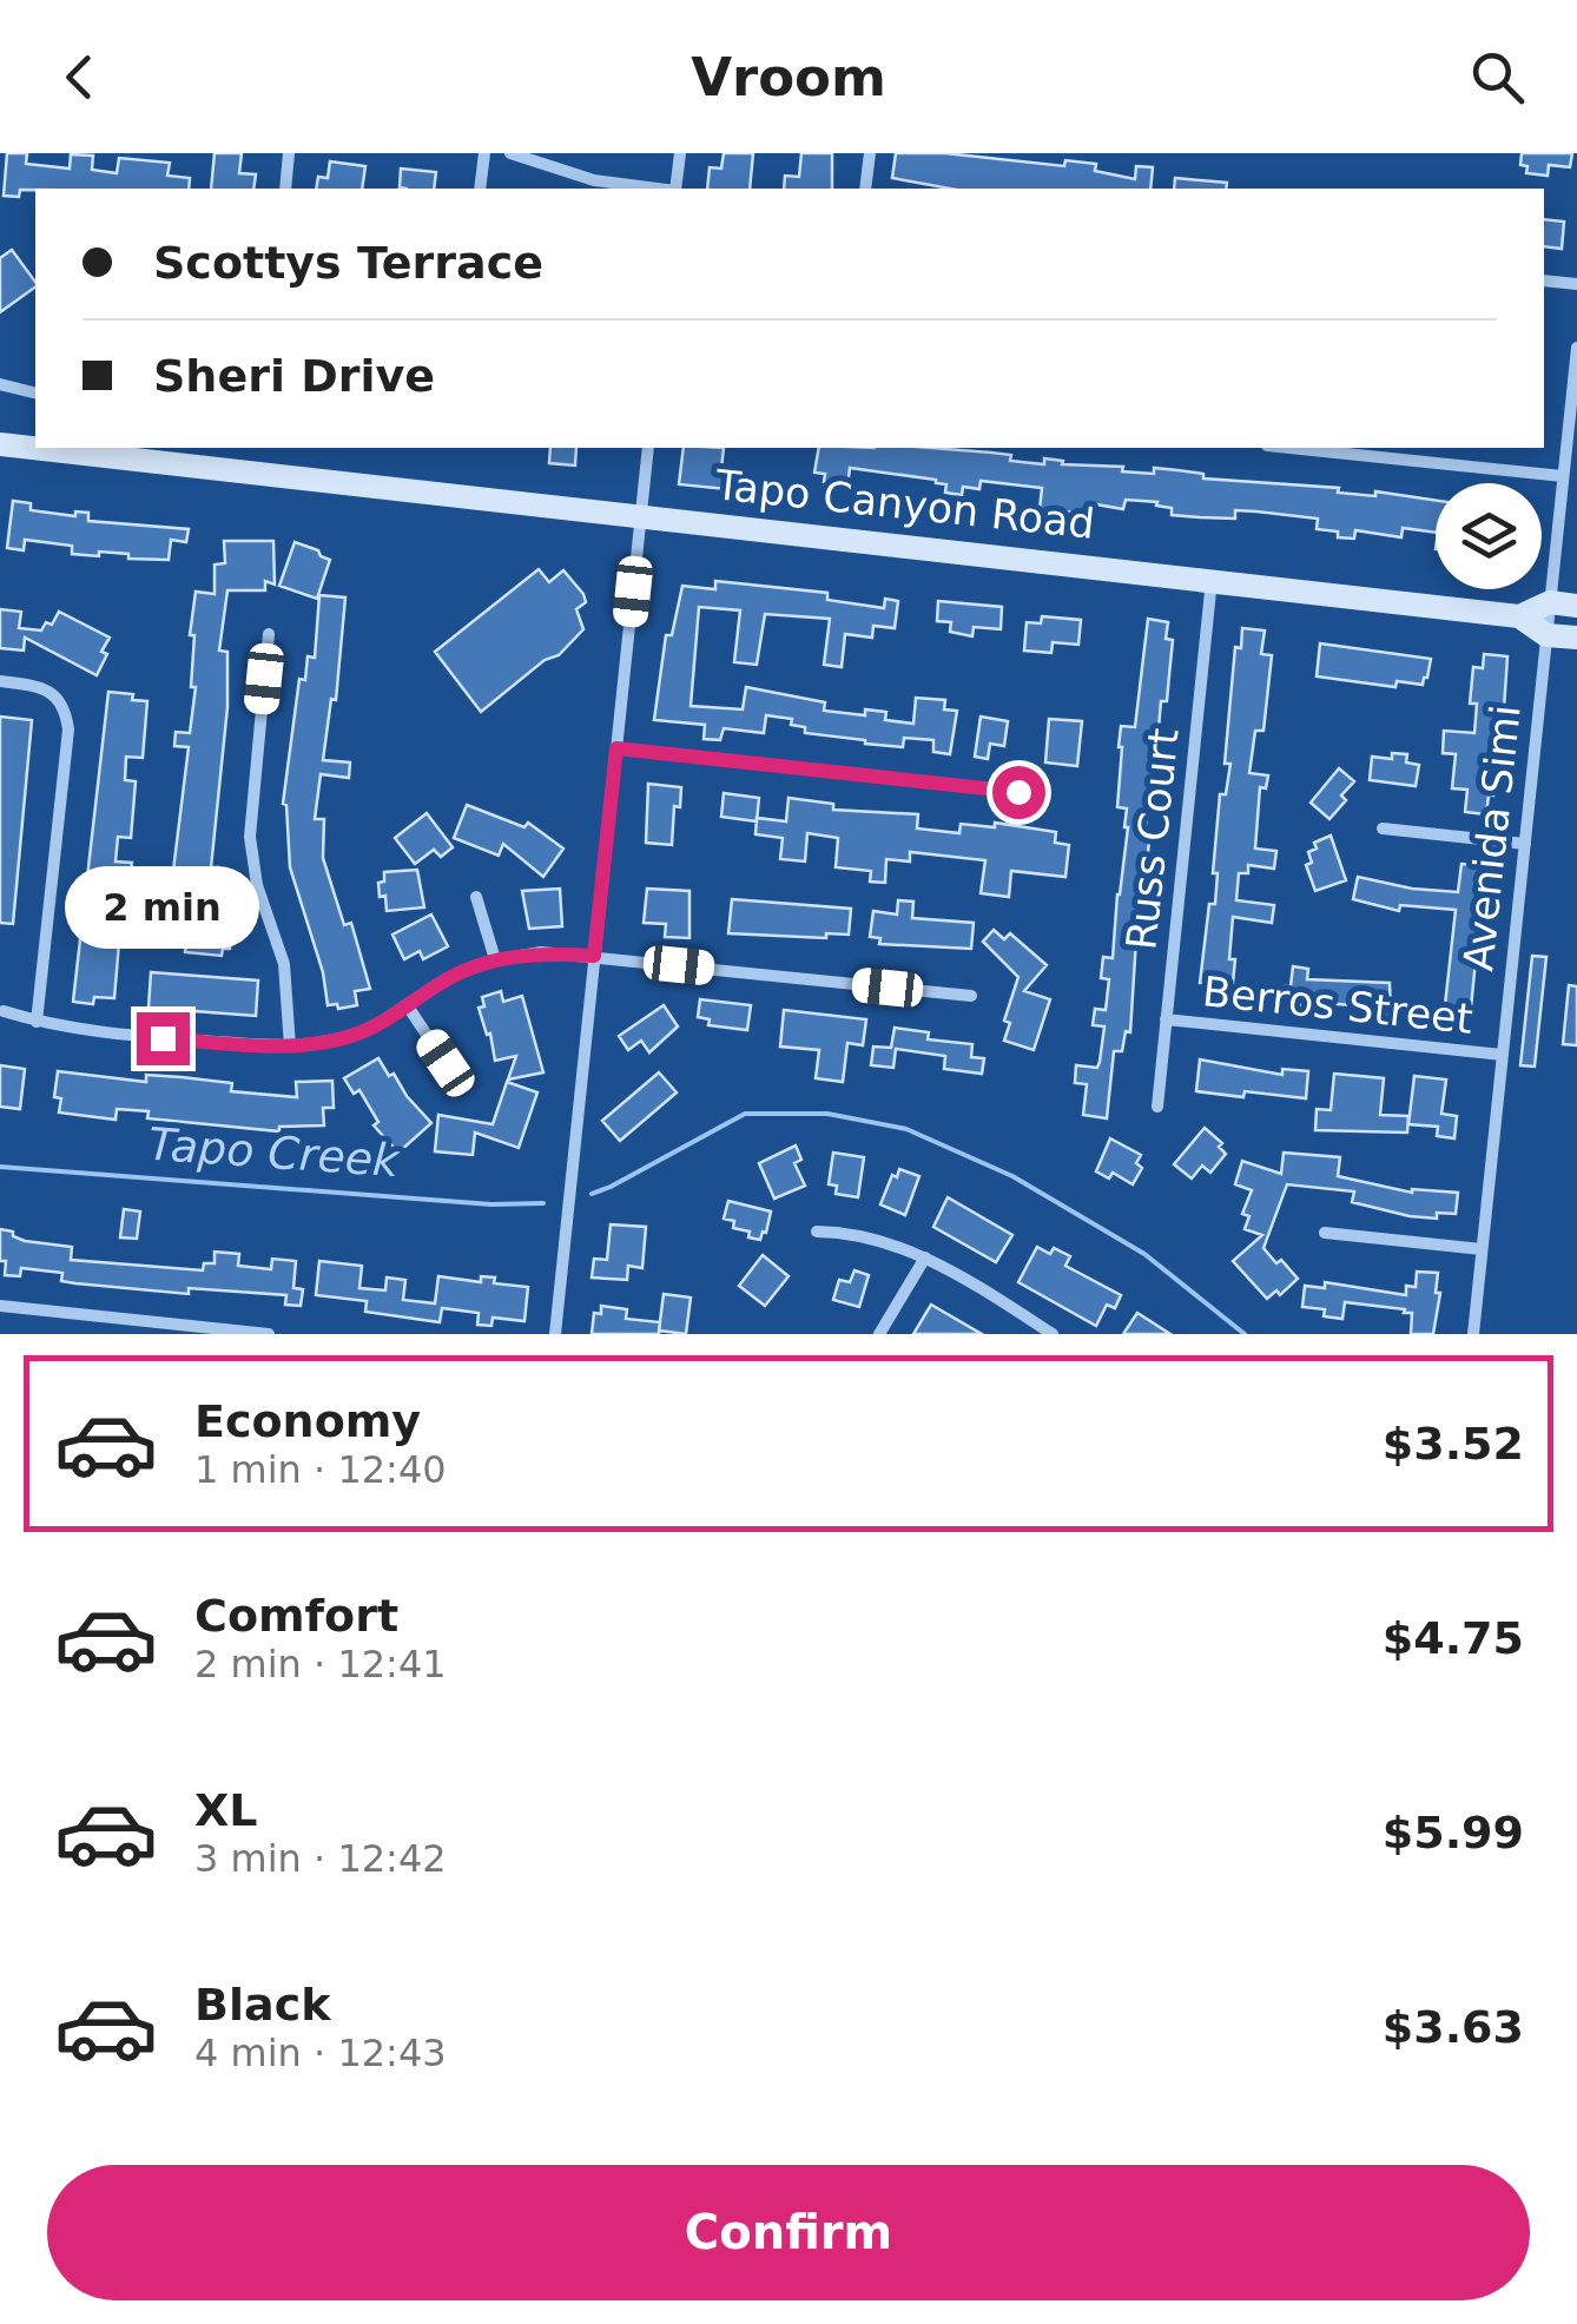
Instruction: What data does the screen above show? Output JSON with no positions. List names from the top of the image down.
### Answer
{
  "streets": {
    "main road": ["Tapo Canyon Road"],
    "street": ["Avenida Simi", "Russ Court", "Berros Street"]
  },
  "crossings": [
    ["Tapo Canyon Road", "Avenida Simi"],
    ["Tapo Canyon Road", "Russ Court"],
    ["Avenida Simi", "Berros Street"],
    ["Russ Court", "Berros Street"]
  ],
  "water": ["Tapo Creek"],
  "page": {
    "header": "Vroom",
    "banner": ["Scottys Terrace", "Sheri Drive"],
    "bubble": "2 min",
    "list": [
      {
        "name": "Economy",
        "note": "1 min · 12:40",
        "value": "$3.52"
      },
      {
        "name": "Comfort",
        "note": "2 min · 12:41",
        "value": "$4.75"
      },
      {
        "name": "XL",
        "note": "3 min · 12:42",
        "value": "$5.99"
      },
      {
        "name": "Black",
        "note": "4 min · 12:43",
        "value": "$3.63"
      }
    ],
    "buttons": "Confirm"
  }
}
